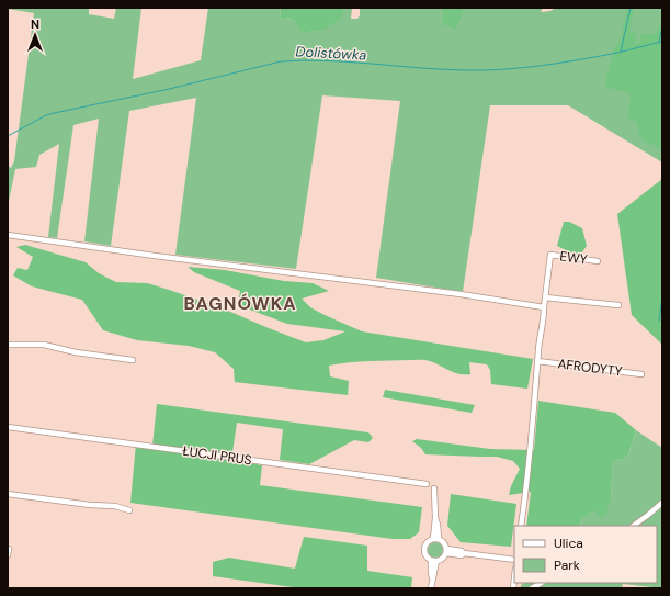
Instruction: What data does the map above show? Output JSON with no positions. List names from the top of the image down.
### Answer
{
  "streets": {
    "street": ["EWY", "AFRODYTY", "ŁUCJI PRUS"]
  },
  "districts": ["BAGNÓWKA"],
  "water": ["Dolistówka"],
  "legend": ["Ulica", "Park"],
  "north": "top"
}
